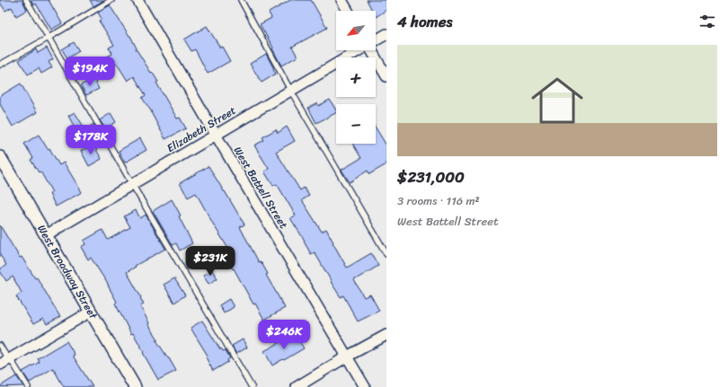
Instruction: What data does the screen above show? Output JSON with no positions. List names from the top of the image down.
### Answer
{
  "streets": {
    "street": ["Elizabeth Street", "West Battell Street", "West Broadway Street"]
  },
  "crossings": [
    ["Elizabeth Street", "West Battell Street"],
    ["Elizabeth Street", "West Broadway Street"]
  ],
  "north": "bottom left",
  "page": {
    "heading": "4 homes",
    "map_buttons": ["+", "−"],
    "list": [
      {
        "name": "$231,000",
        "note": "3 rooms · 116 m² · West Battell Street"
      }
    ],
    "price": [
      "$194K",
      "$178K",
      "$231K",
      "$246K"
    ]
  }
}
